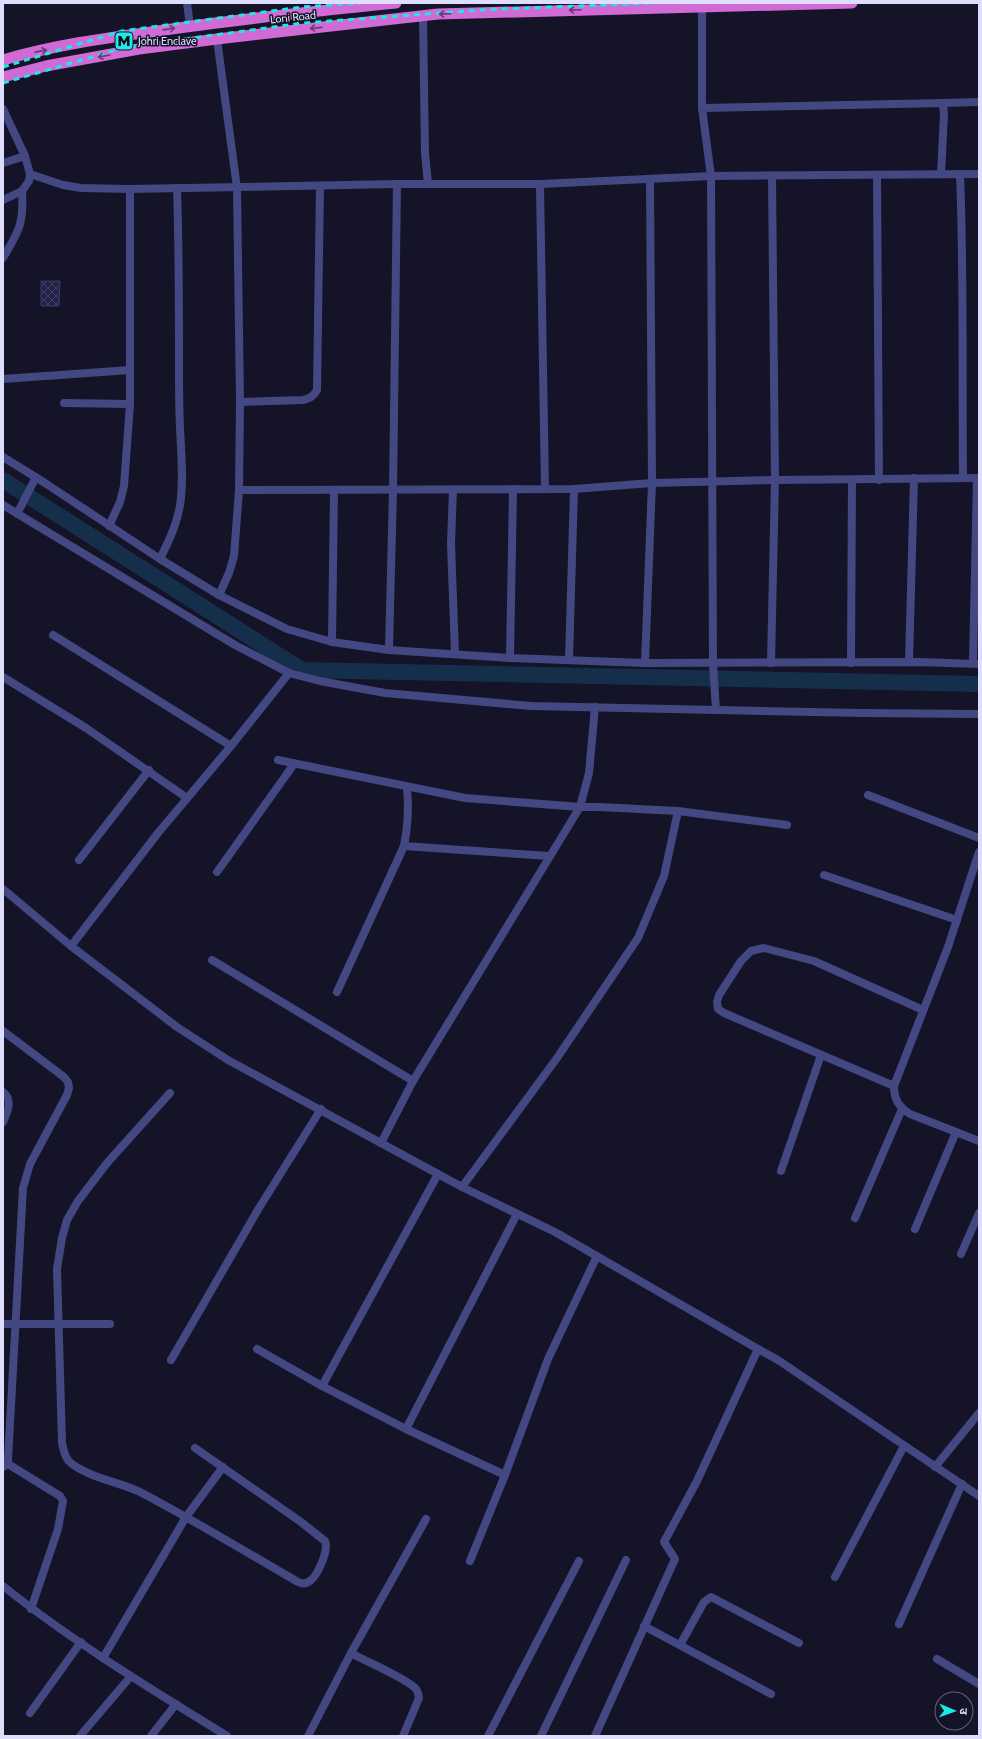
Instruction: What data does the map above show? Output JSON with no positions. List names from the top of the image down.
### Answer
{
  "streets": {
    "highway": ["Loni Road"]
  },
  "places": {
    "metro station": ["Johri Enclave"]
  },
  "north": "right"
}
